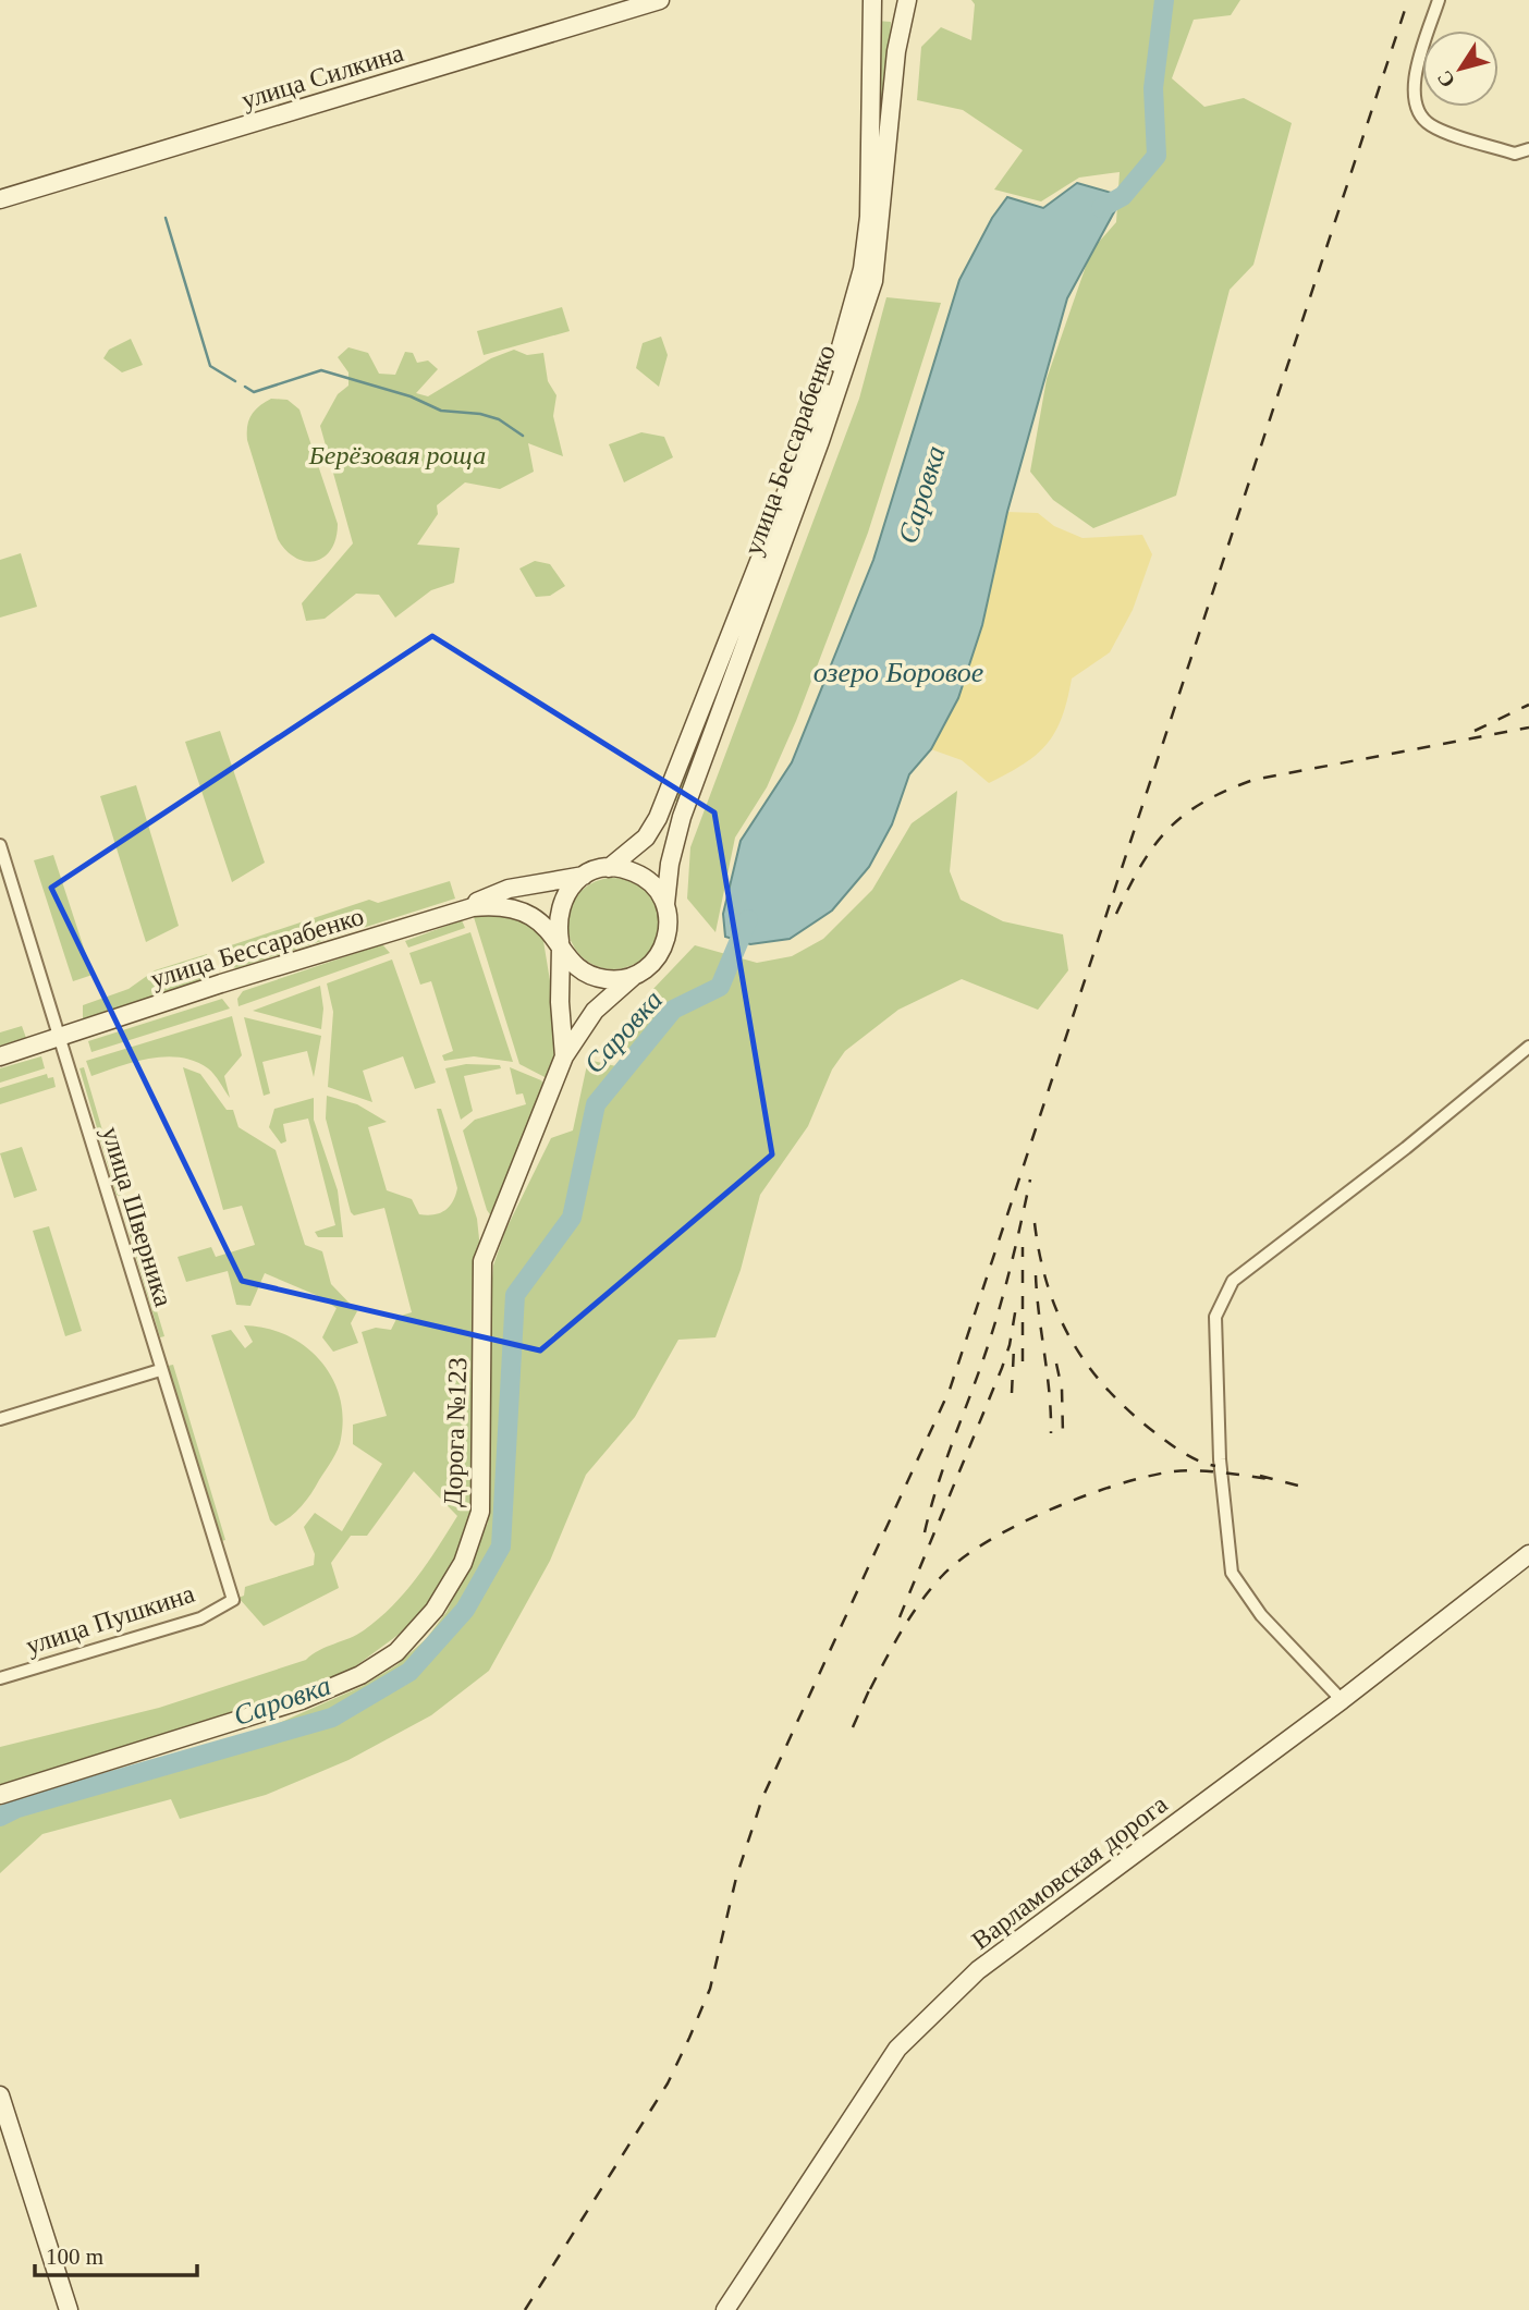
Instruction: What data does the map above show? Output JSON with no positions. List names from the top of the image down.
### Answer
{
  "streets": {
    "main road": [
      "улица Силкина",
      "улица Бессарабенко",
      "Дорога №123",
      "Варламовская дорога"
    ],
    "street": ["улица Шверника", "улица Пушкина"]
  },
  "crossings": [
    ["улица Бессарабенко", "улица Шверника"],
    ["улица Бессарабенко", "Дорога №123"],
    ["улица Шверника", "улица Пушкина"]
  ],
  "water": ["Саровка", "озеро Боровое"],
  "parks": ["Берёзовая роща"],
  "scale_bar": "100 m",
  "north": "bottom left"
}
